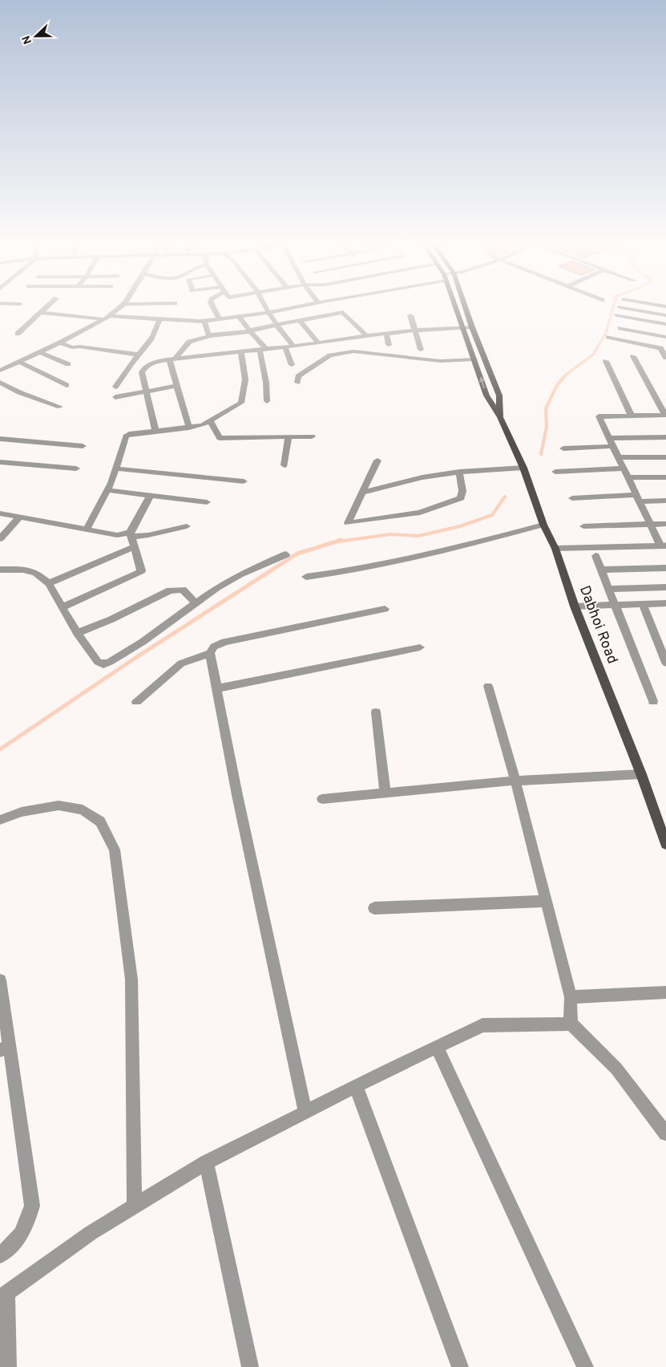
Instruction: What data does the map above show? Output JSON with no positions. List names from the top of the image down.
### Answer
{
  "streets": {
    "main road": ["Dabhoi Road"]
  },
  "north": "left"
}
